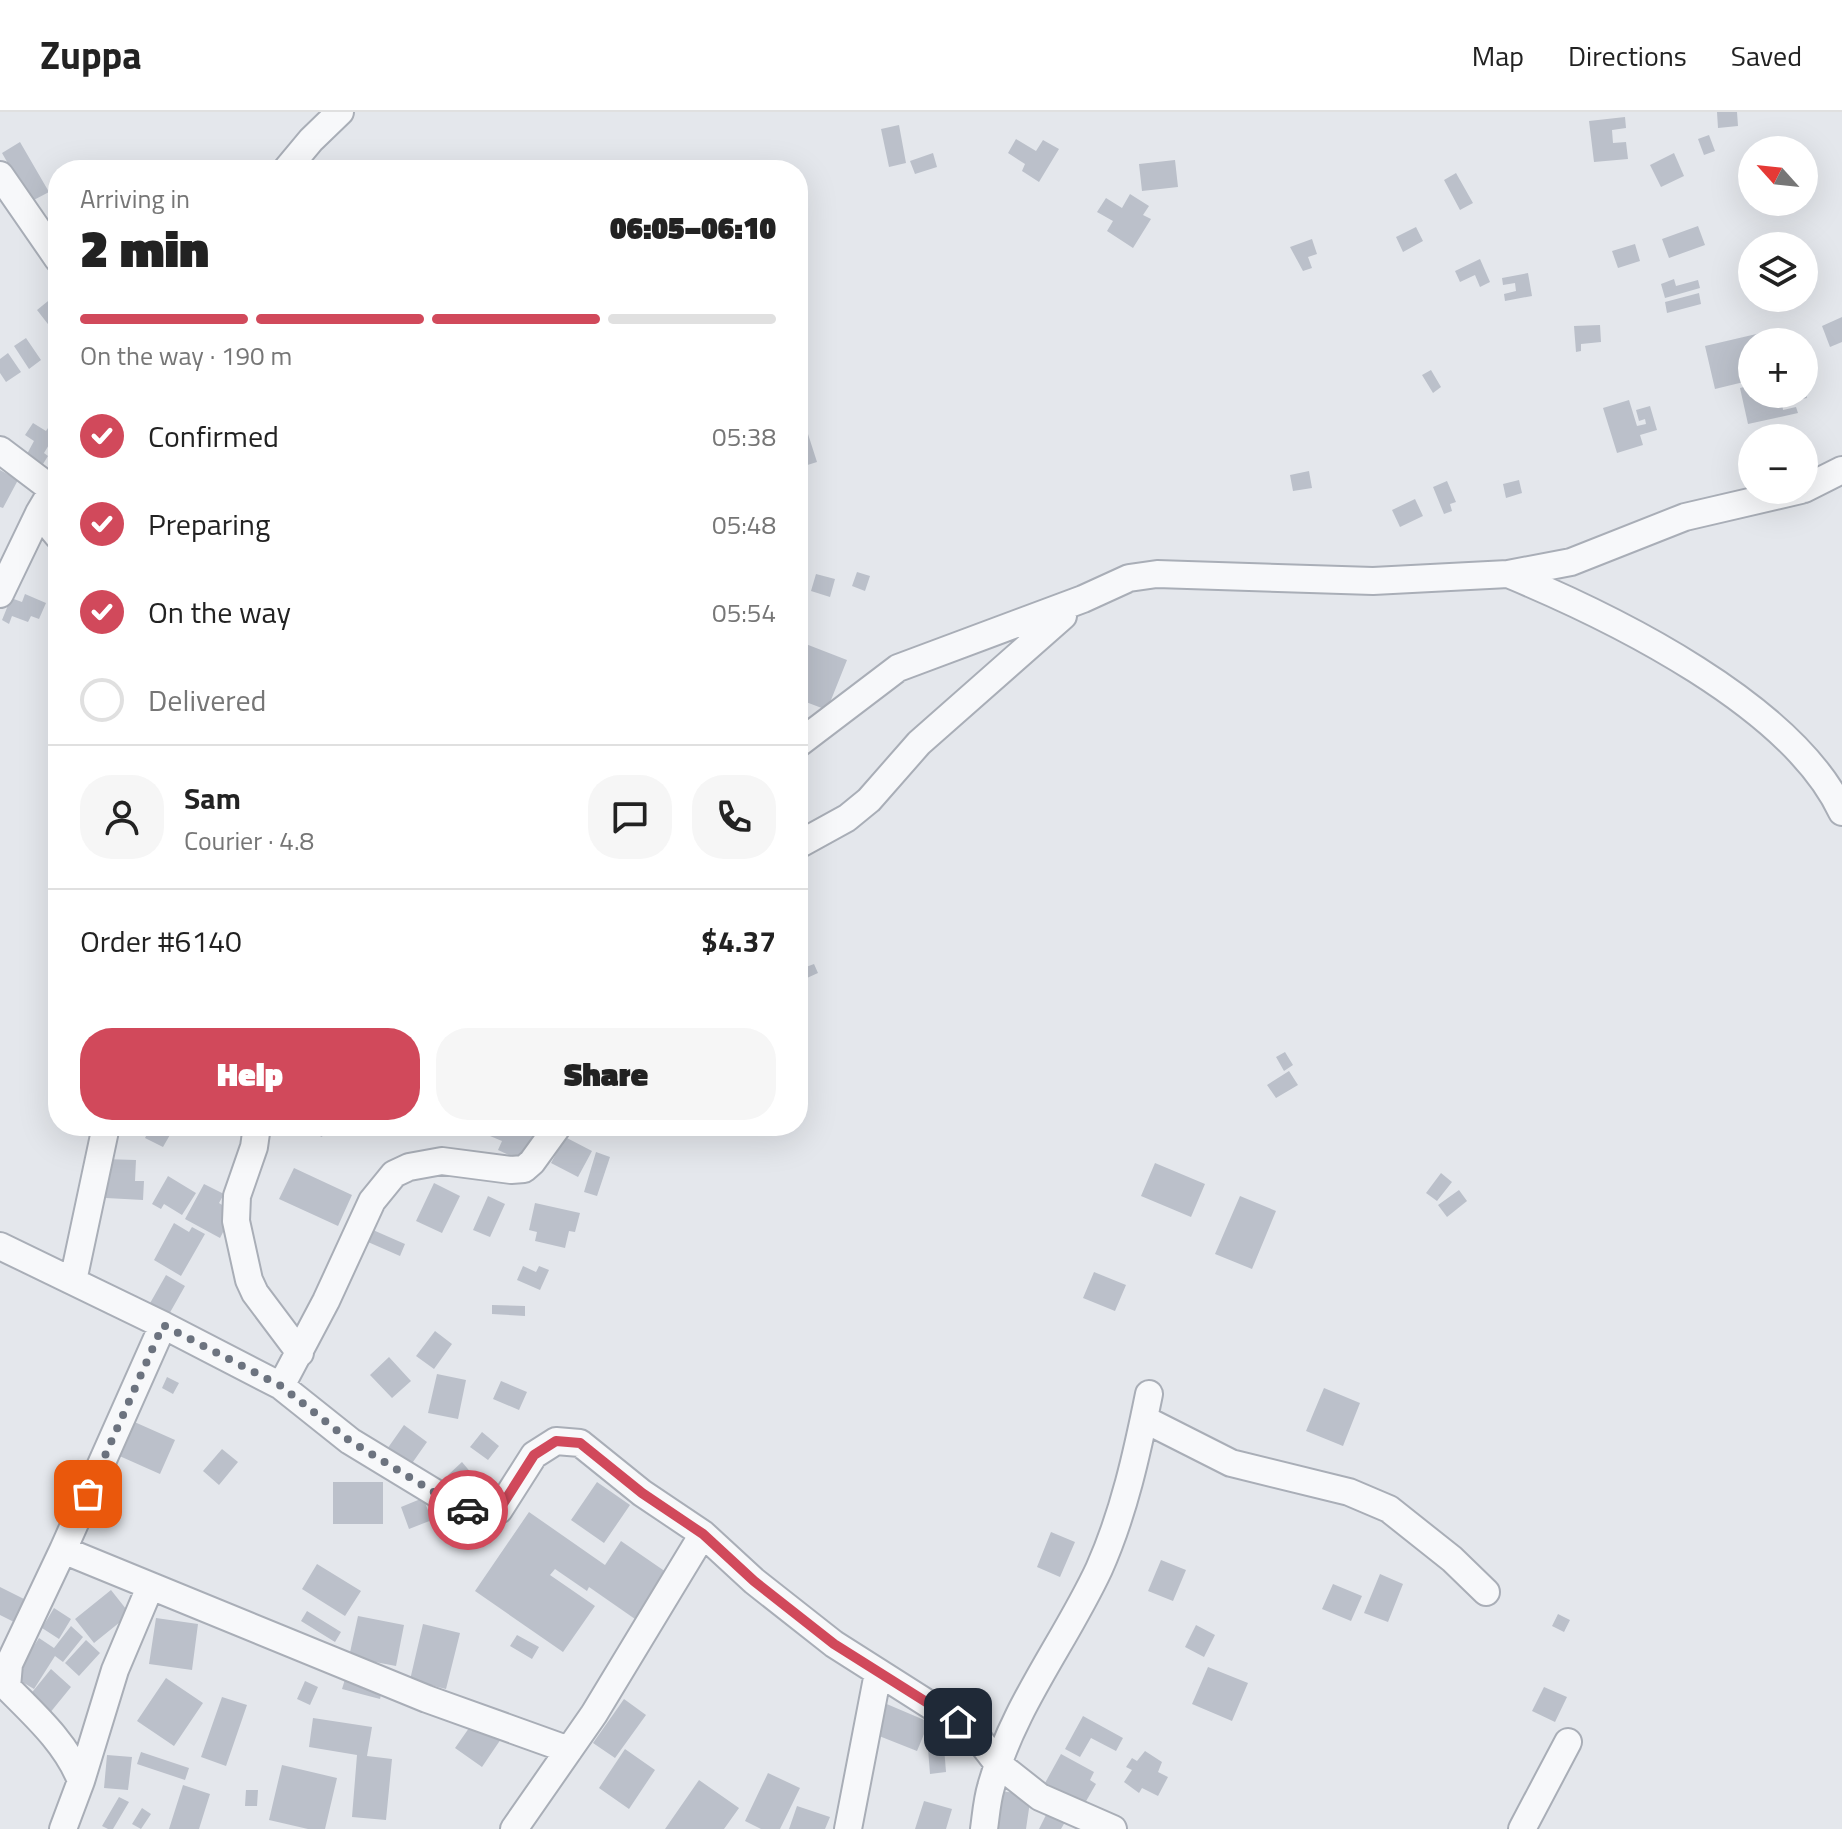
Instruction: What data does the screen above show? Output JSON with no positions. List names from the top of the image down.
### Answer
{
  "north": "top left",
  "page": {
    "header": "Zuppa",
    "nav": ["Map", "Directions", "Saved"],
    "map_buttons": ["+", "−"],
    "heading": ["2 min", "Arriving in", "06:05–06:10"],
    "panel": [
      "Sam",
      "Courier · 4.8",
      "Order #6140",
      "$4.37"
    ],
    "bar": "On the way · 190 m",
    "list": [
      ["Confirmed", "05:38"],
      ["Preparing", "05:48"],
      ["On the way", "05:54"],
      "Delivered"
    ],
    "buttons": ["Help", "Share"]
  }
}
